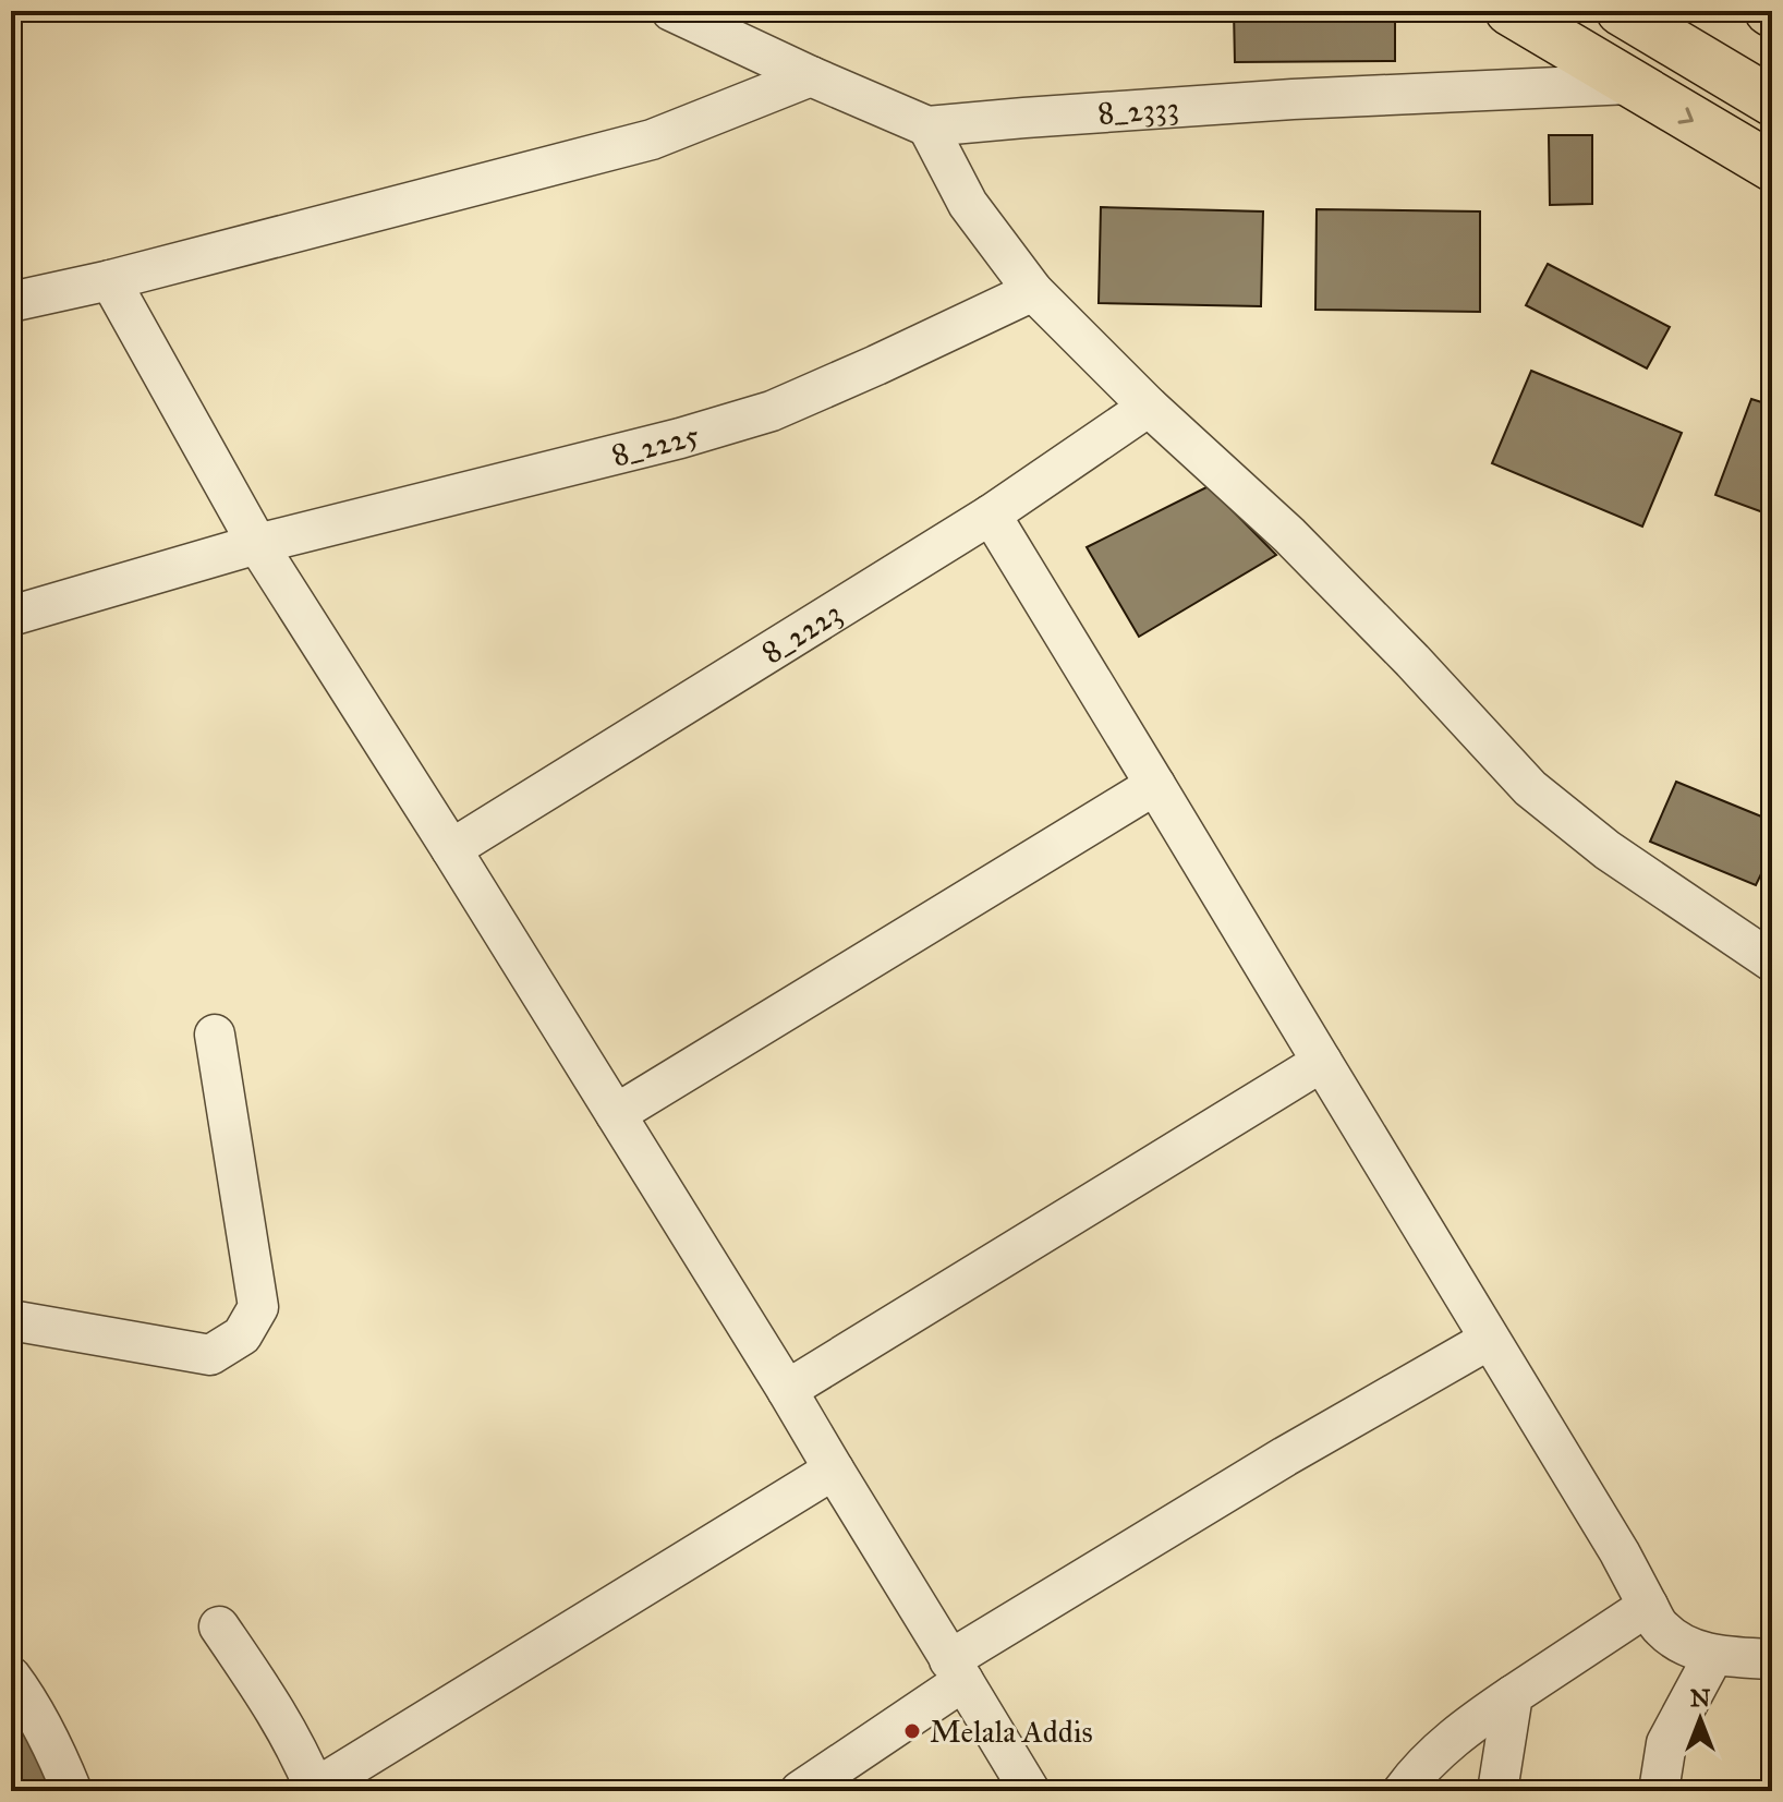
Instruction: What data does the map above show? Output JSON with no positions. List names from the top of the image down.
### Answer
{
  "streets": {
    "street": ["8_2333", "8_2225", "8_2223"]
  },
  "places": ["Melala Addis"],
  "north": "top"
}
